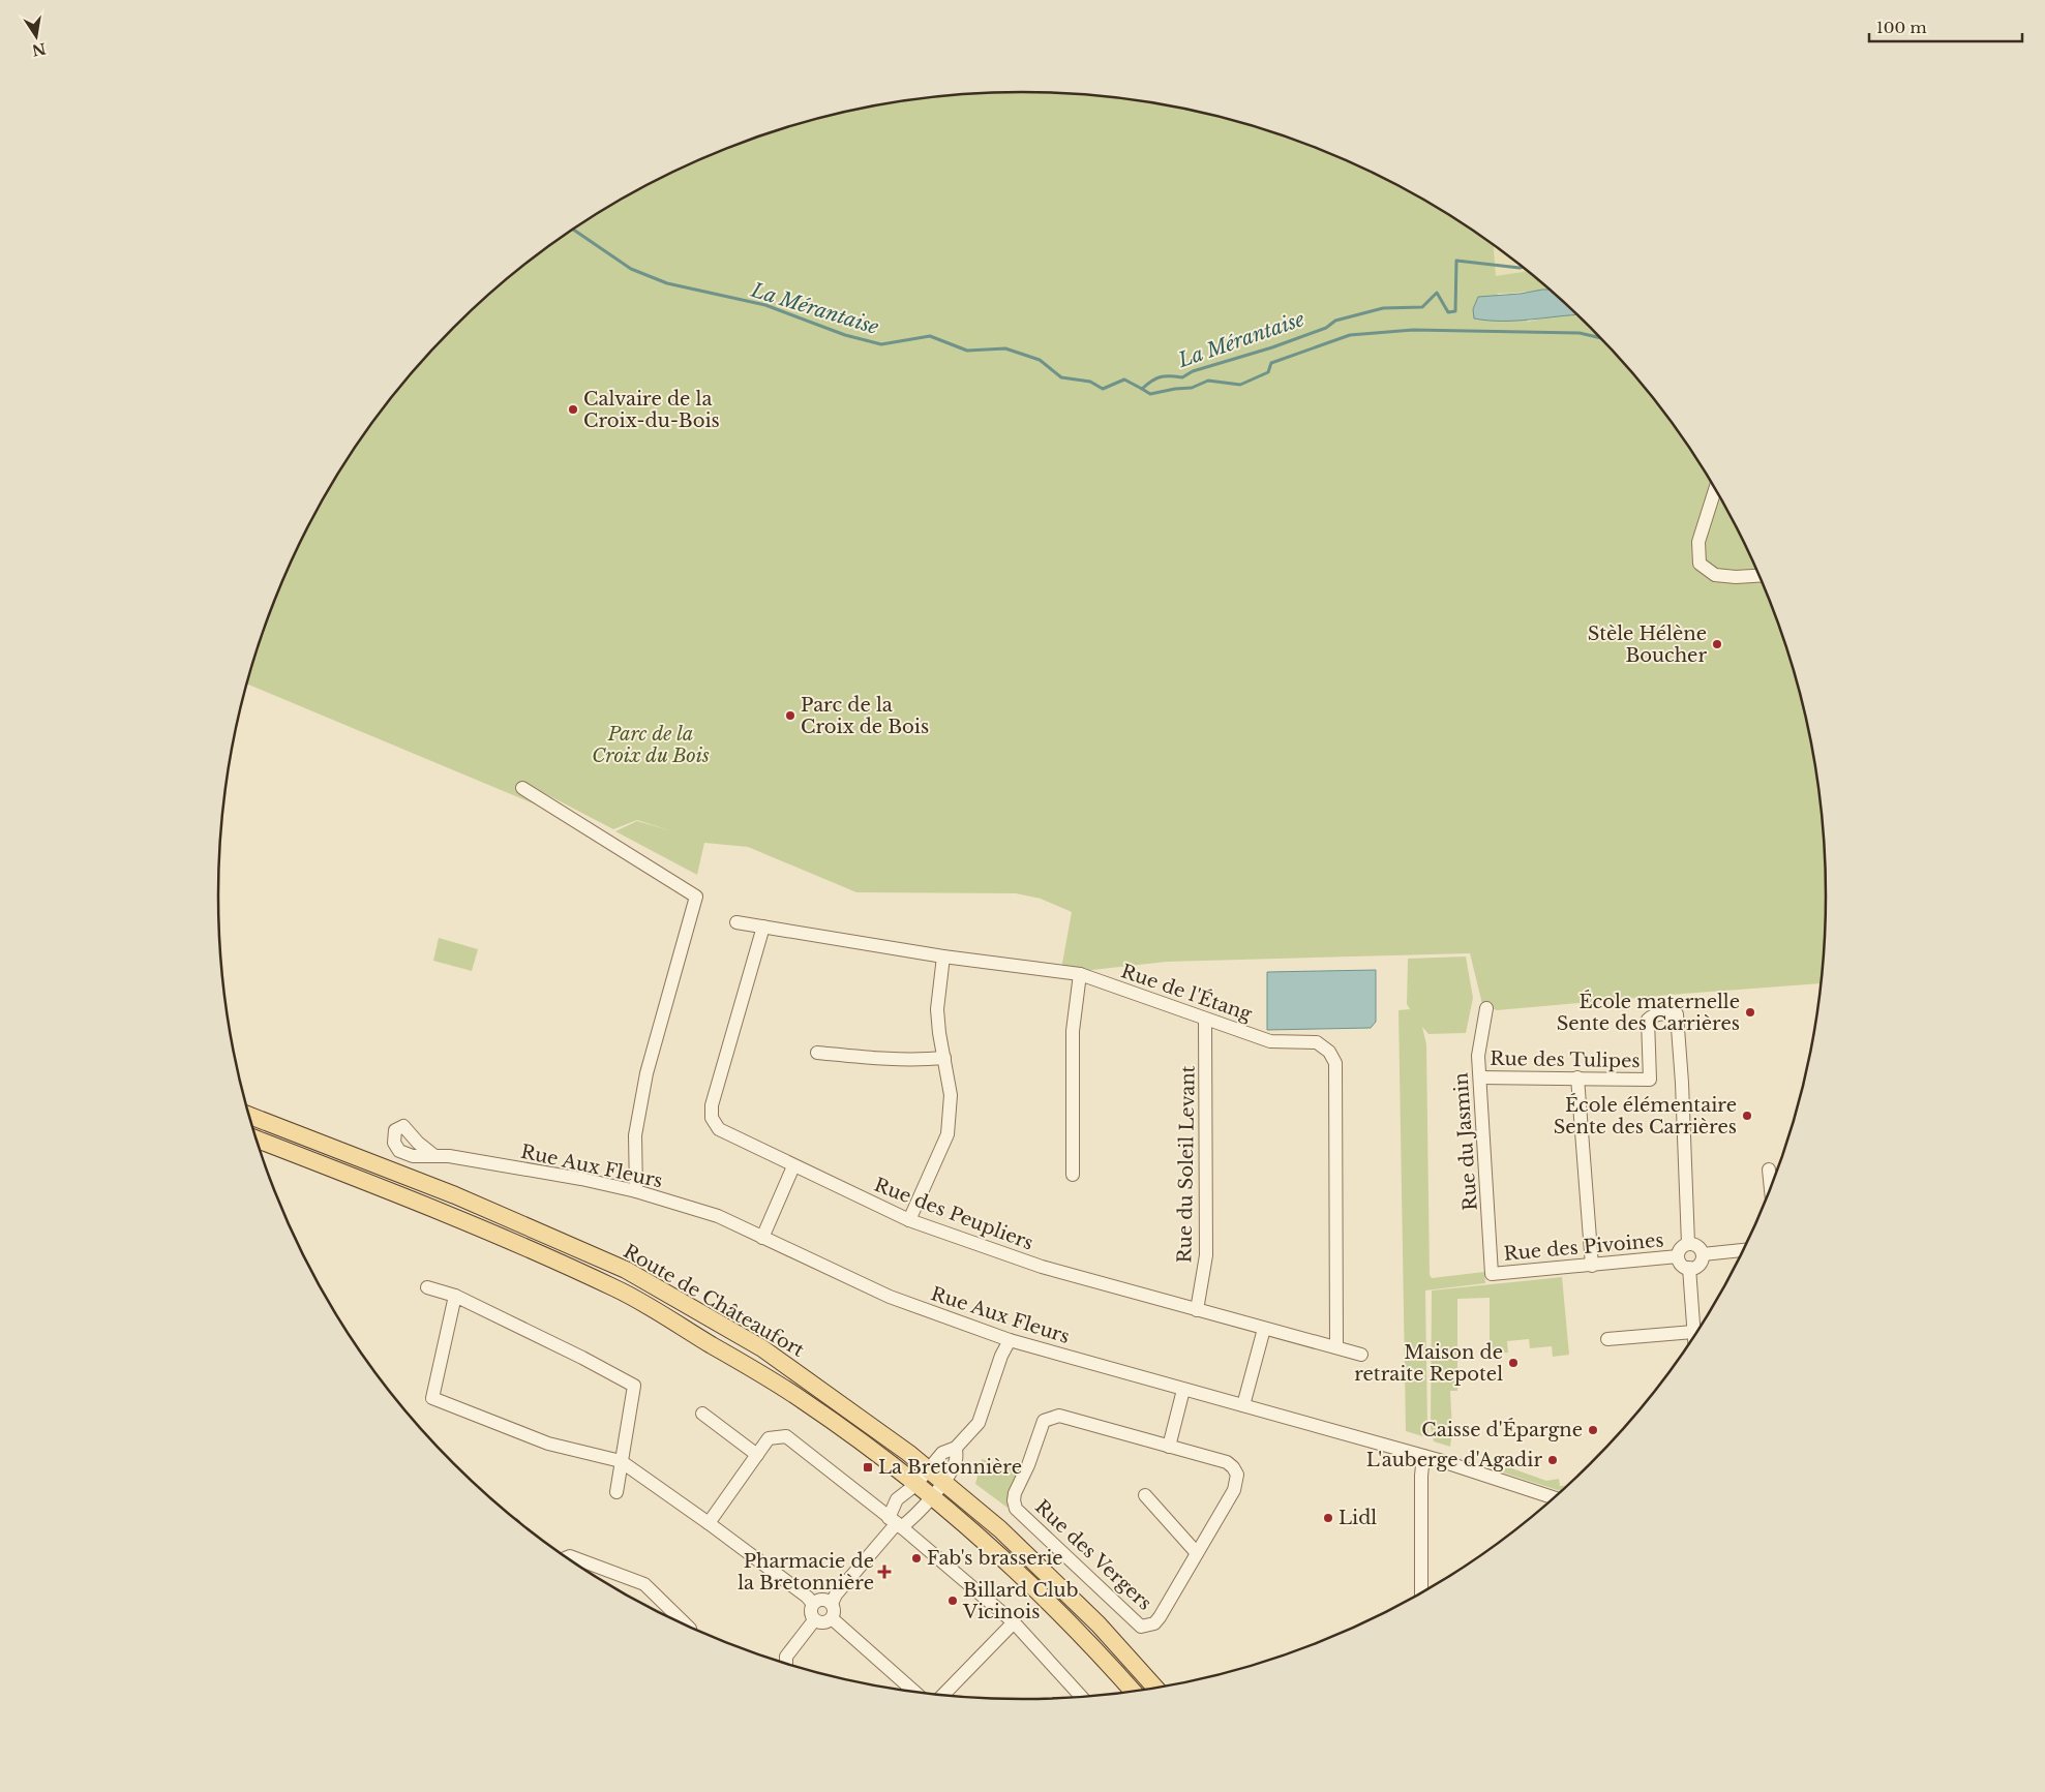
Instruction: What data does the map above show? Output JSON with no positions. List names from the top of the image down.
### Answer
{
  "streets": {
    "main road": ["Route de Châteaufort"],
    "street": [
      "Rue de l'Étang",
      "Rue des Tulipes",
      "Rue du Jasmin",
      "Rue du Soleil Levant",
      "Rue Aux Fleurs",
      "Rue des Peupliers",
      "Rue des Pivoines",
      "Rue des Vergers"
    ]
  },
  "crossings": [
    ["Rue de l'Étang", "Rue du Soleil Levant"],
    ["Rue de l'Étang", "Rue des Peupliers"],
    ["Rue des Tulipes", "Rue du Jasmin"],
    ["Rue des Tulipes", "Rue des Pivoines"],
    ["Rue du Jasmin", "Rue des Pivoines"],
    ["Rue du Soleil Levant", "Rue des Peupliers"]
  ],
  "water": ["La Mérantaise"],
  "parks": ["Parc de la Croix du Bois"],
  "places": {
    "other": [
      "Calvaire de la Croix-du-Bois",
      "Stèle Hélène Boucher",
      "Parc de la Croix de Bois",
      "École maternelle Sente des Carrières",
      "École élémentaire Sente des Carrières",
      "Maison de retraite Repotel",
      "Caisse d'Épargne",
      "L'auberge d'Agadir",
      "Lidl",
      "Fab's brasserie",
      "Billard Club Vicinois"
    ],
    "transit": ["La Bretonnière"],
    "health": ["Pharmacie de la Bretonnière"]
  },
  "scale_bar": "100 m",
  "north": "bottom"
}
